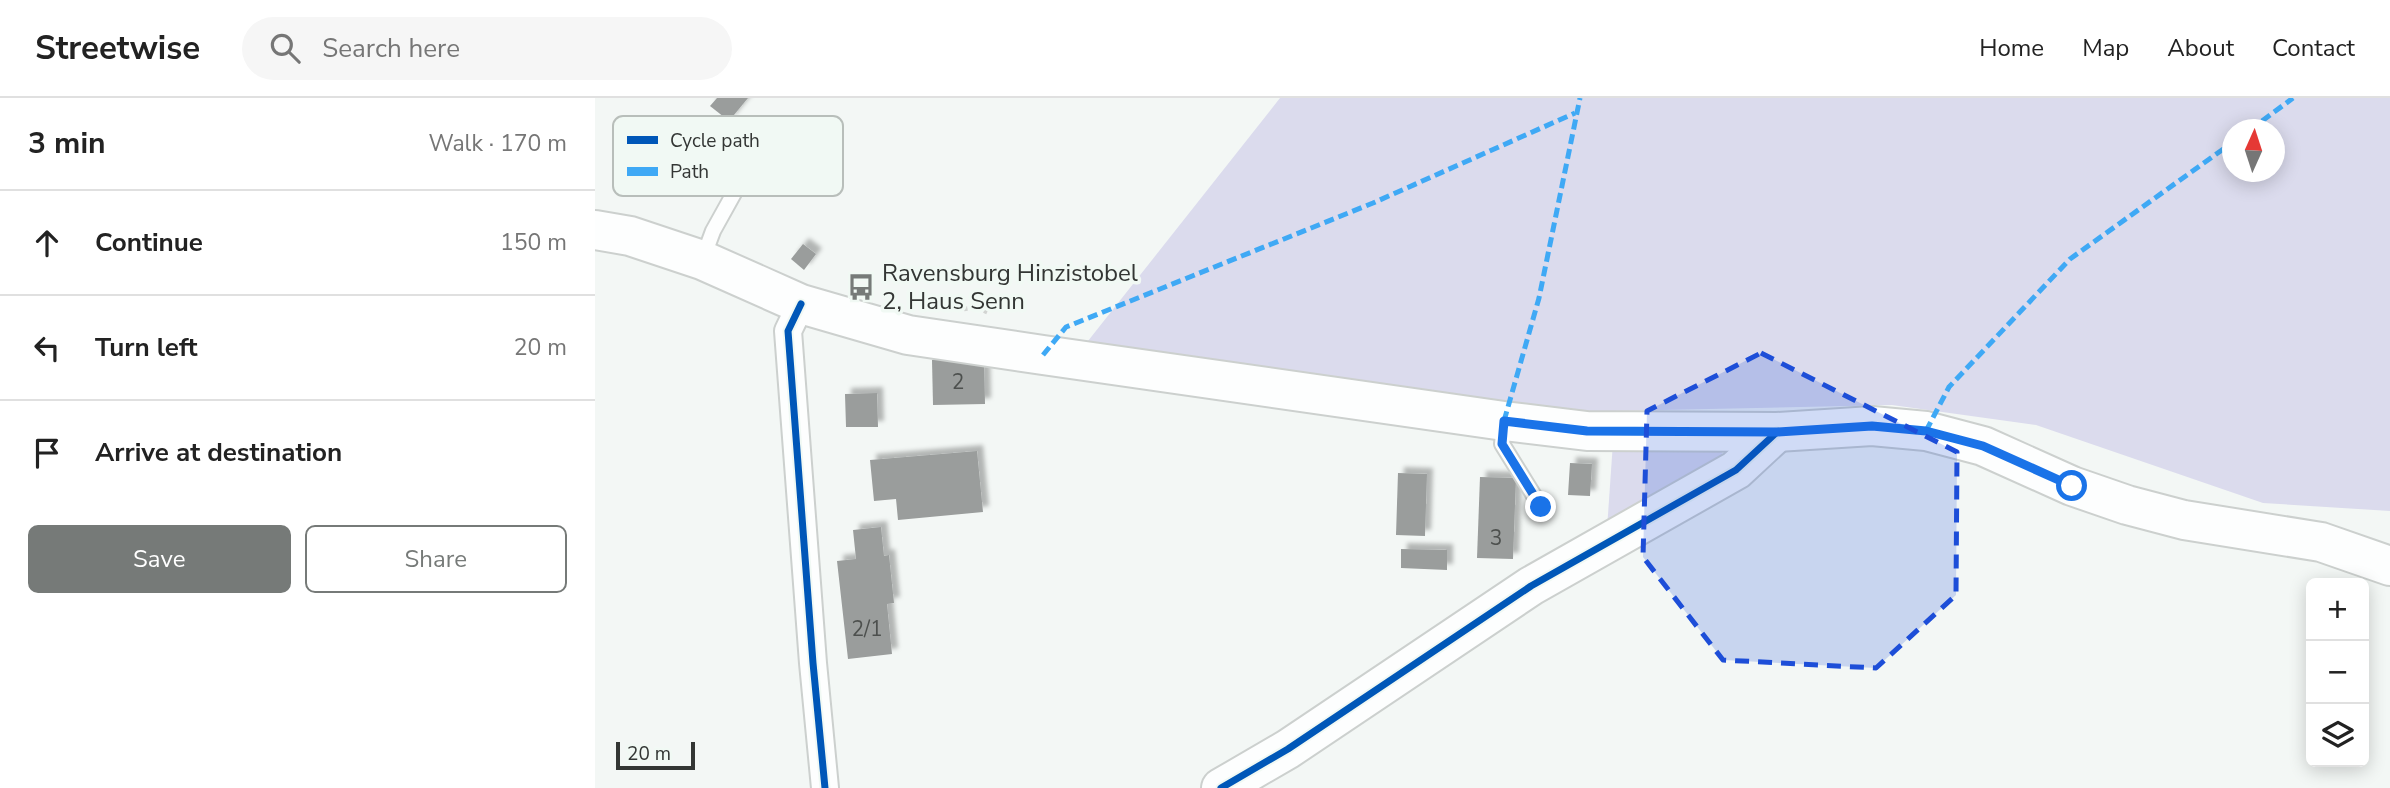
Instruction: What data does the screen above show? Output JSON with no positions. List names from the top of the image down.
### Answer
{
  "places": {
    "bus stop": ["Ravensburg Hinzistobel 2, Haus Senn"]
  },
  "house_numbers": ["2", "3", "2/1"],
  "legend": ["Cycle path", "Path"],
  "scale_bar": "20 m",
  "north": "top",
  "page": {
    "header": "Streetwise",
    "search": "Search here",
    "nav": [
      "Home",
      "Map",
      "About",
      "Contact"
    ],
    "heading": ["3 min", "Walk · 170 m"],
    "list": [
      ["Continue", "150 m"],
      ["Turn left", "20 m"],
      "Arrive at destination"
    ],
    "buttons": ["Save", "Share"],
    "map_buttons": ["+", "−"],
    "scale": "20 m"
  }
}
